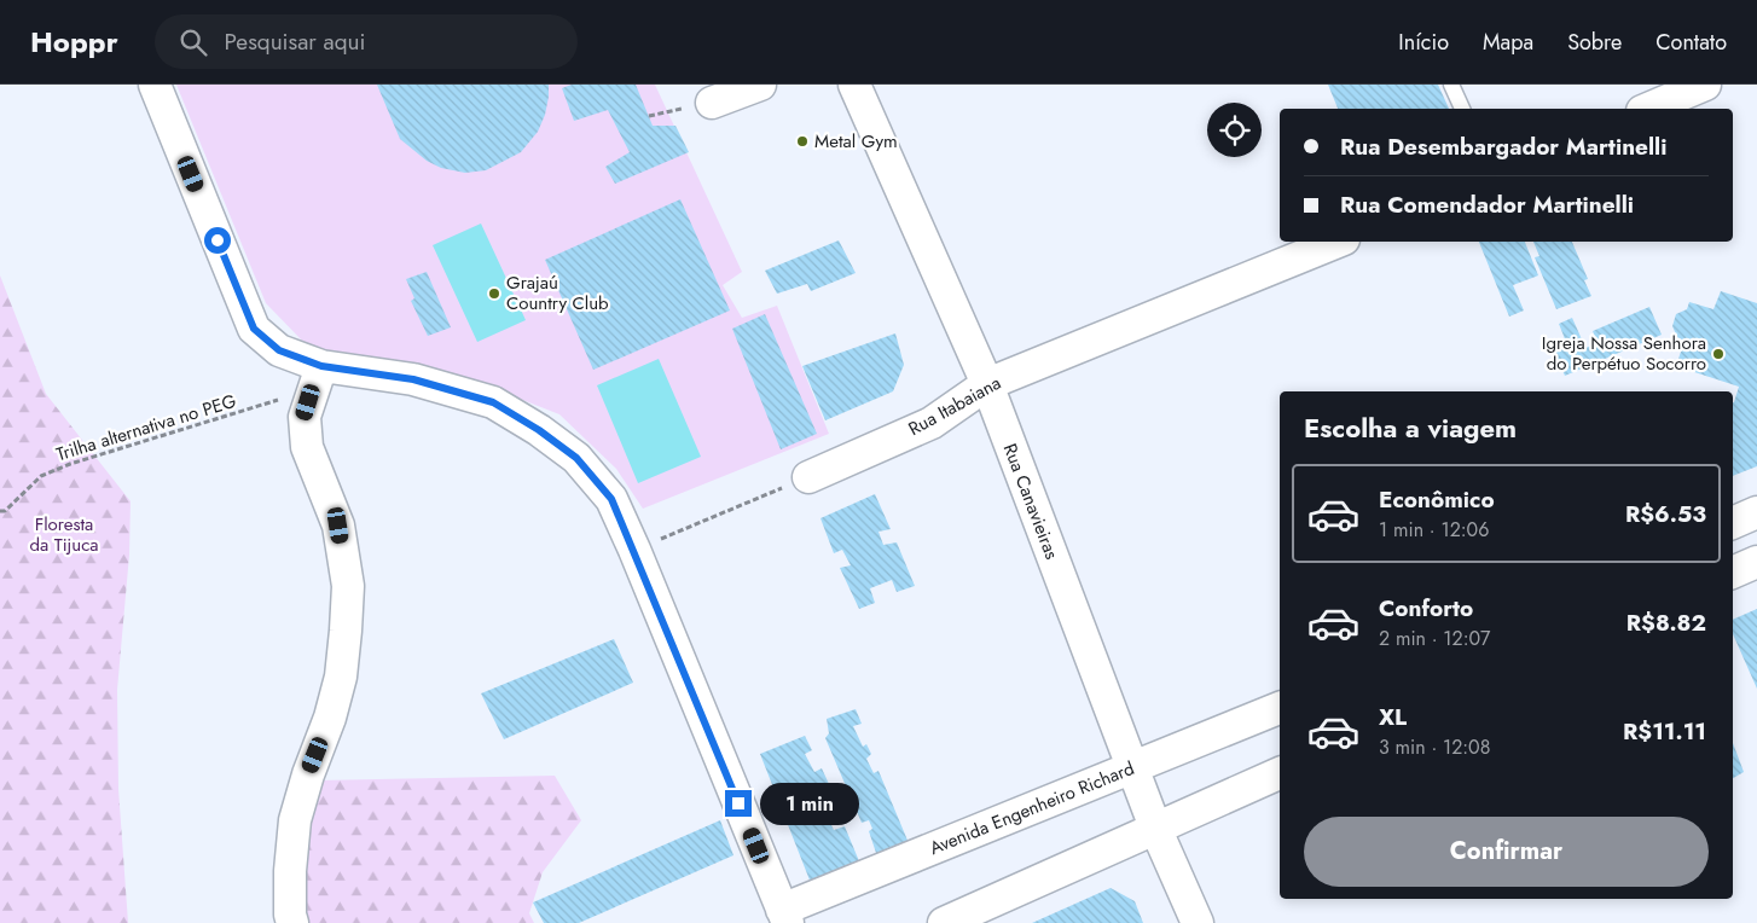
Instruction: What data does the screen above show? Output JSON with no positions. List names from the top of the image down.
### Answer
{
  "streets": {
    "street": ["Rua Itabaiana", "Rua Canavieiras", "Avenida Engenheiro Richard"],
    "path": ["Trilha alternativa no PEG"]
  },
  "crossings": [
    ["Rua Itabaiana", "Rua Canavieiras"],
    ["Rua Canavieiras", "Avenida Engenheiro Richard"]
  ],
  "parks": ["Floresta da Tijuca"],
  "places": ["Metal Gym", "Grajaú Country Club", "Igreja Nossa Senhora do Perpétuo Socorro"],
  "page": {
    "header": "Hoppr",
    "search": "Pesquisar aqui",
    "nav": [
      "Início",
      "Mapa",
      "Sobre",
      "Contato"
    ],
    "banner": ["Rua Desembargador Martinelli", "Rua Comendador Martinelli"],
    "heading": "Escolha a viagem",
    "list": [
      {
        "name": "Econômico",
        "note": "1 min · 12:06",
        "value": "R$6.53"
      },
      {
        "name": "Conforto",
        "note": "2 min · 12:07",
        "value": "R$8.82"
      },
      {
        "name": "XL",
        "note": "3 min · 12:08",
        "value": "R$11.11"
      }
    ],
    "bubble": "1 min",
    "buttons": "Confirmar"
  }
}
